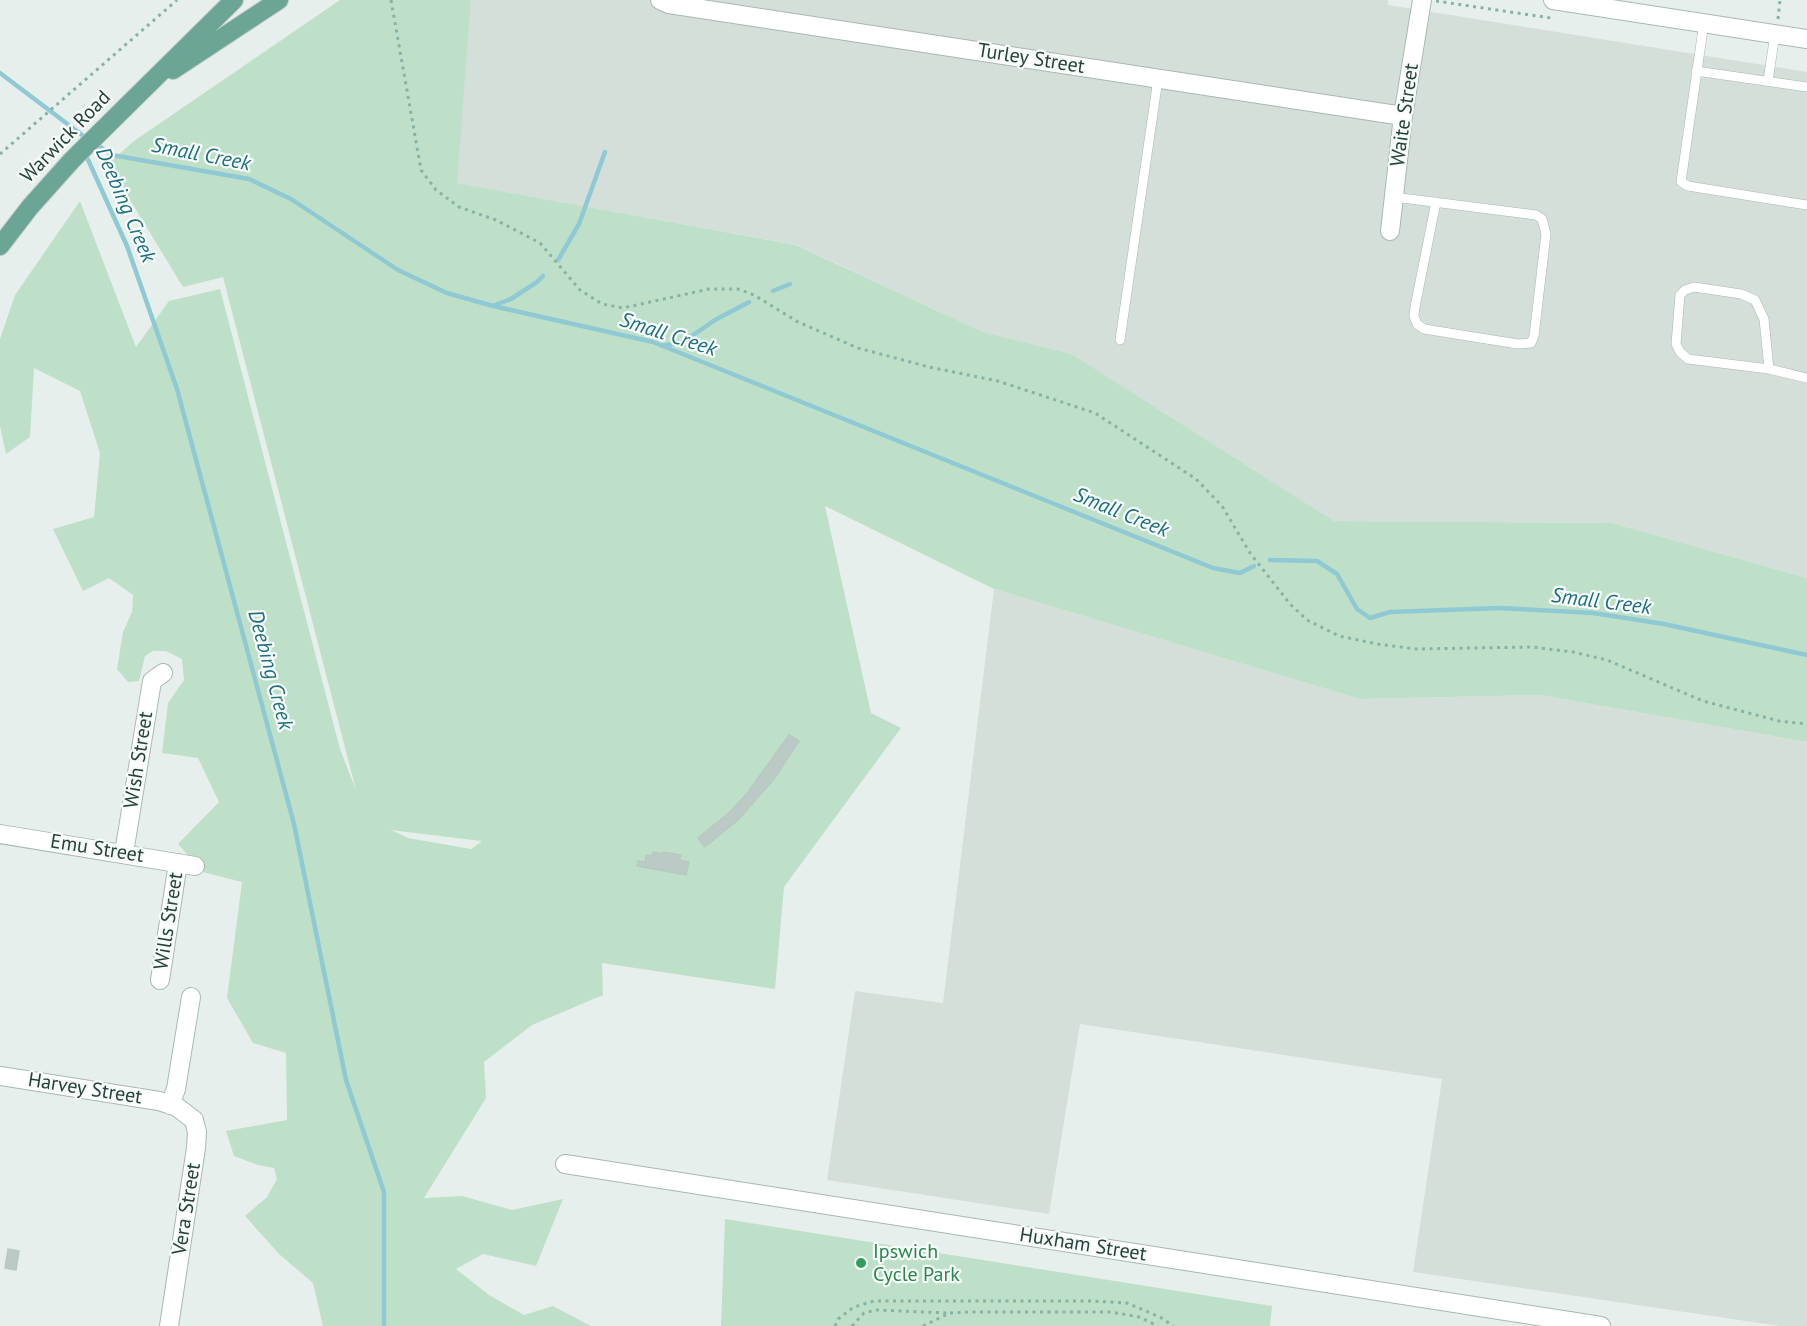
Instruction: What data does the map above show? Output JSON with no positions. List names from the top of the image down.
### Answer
{
  "streets": {
    "main road": ["Warwick Road"],
    "street": [
      "Turley Street",
      "Waite Street",
      "Wish Street",
      "Emu Street",
      "Wills Street",
      "Harvey Street",
      "Vera Street",
      "Huxham Street"
    ]
  },
  "crossings": [
    ["Turley Street", "Waite Street"],
    ["Wish Street", "Emu Street"],
    ["Emu Street", "Wills Street"],
    ["Harvey Street", "Vera Street"]
  ],
  "water": ["Small Creek", "Deebing Creek"],
  "places": ["Ipswich Cycle Park"]
}
